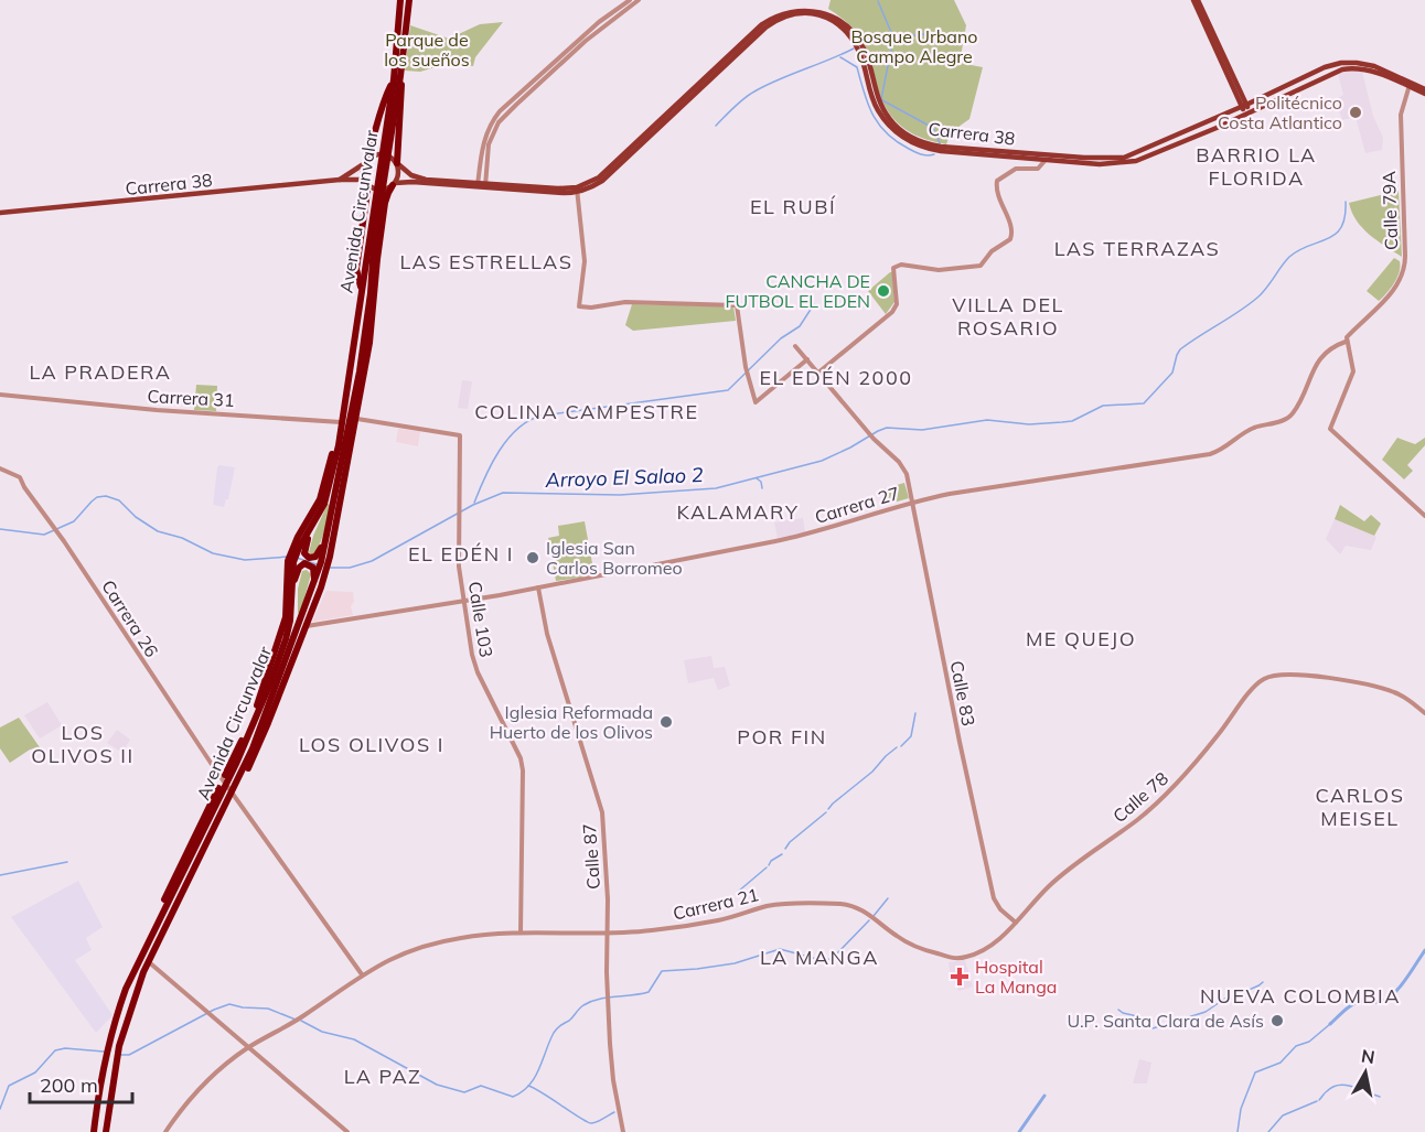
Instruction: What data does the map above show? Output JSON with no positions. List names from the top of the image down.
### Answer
{
  "streets": {
    "highway": ["Avenida Circunvalar"],
    "main road": ["Carrera 38"],
    "street": [
      "Calle 79A",
      "Carrera 31",
      "Carrera 27",
      "Carrera 26",
      "Calle 103",
      "Calle 83",
      "Calle 78",
      "Calle 87",
      "Carrera 21"
    ]
  },
  "crossings": [
    ["Carrera 38", "Calle 79A"],
    ["Calle 79A", "Carrera 27"],
    ["Avenida Circunvalar", "Carrera 31"],
    ["Avenida Circunvalar", "Carrera 26"],
    ["Carrera 27", "Calle 103"],
    ["Carrera 27", "Calle 83"],
    ["Carrera 27", "Calle 87"],
    ["Carrera 26", "Carrera 21"],
    ["Calle 103", "Carrera 21"],
    ["Calle 83", "Calle 78"],
    ["Calle 83", "Carrera 21"],
    ["Calle 78", "Carrera 21"],
    ["Calle 87", "Carrera 21"]
  ],
  "districts": [
    "BARRIO LA FLORIDA",
    "EL RUBÍ",
    "LAS TERRAZAS",
    "LAS ESTRELLAS",
    "VILLA DEL ROSARIO",
    "LA PRADERA",
    "EL EDÉN 2000",
    "COLINA CAMPESTRE",
    "KALAMARY",
    "EL EDÉN I",
    "ME QUEJO",
    "LOS OLIVOS II",
    "POR FIN",
    "LOS OLIVOS I",
    "CARLOS MEISEL",
    "LA MANGA",
    "NUEVA COLOMBIA",
    "LA PAZ"
  ],
  "water": ["Arroyo El Salao 2"],
  "parks": ["Bosque Urbano Campo Alegre", "Parque de los sueños"],
  "places": {
    "other": [
      "Politécnico Costa Atlantico",
      "CANCHA DE FUTBOL EL EDEN",
      "Iglesia San Carlos Borromeo",
      "Iglesia Reformada Huerto de los Olivos",
      "U.P. Santa Clara de Asís"
    ],
    "health": ["Hospital La Manga"]
  },
  "scale_bar": "200 m",
  "north": "top"
}
